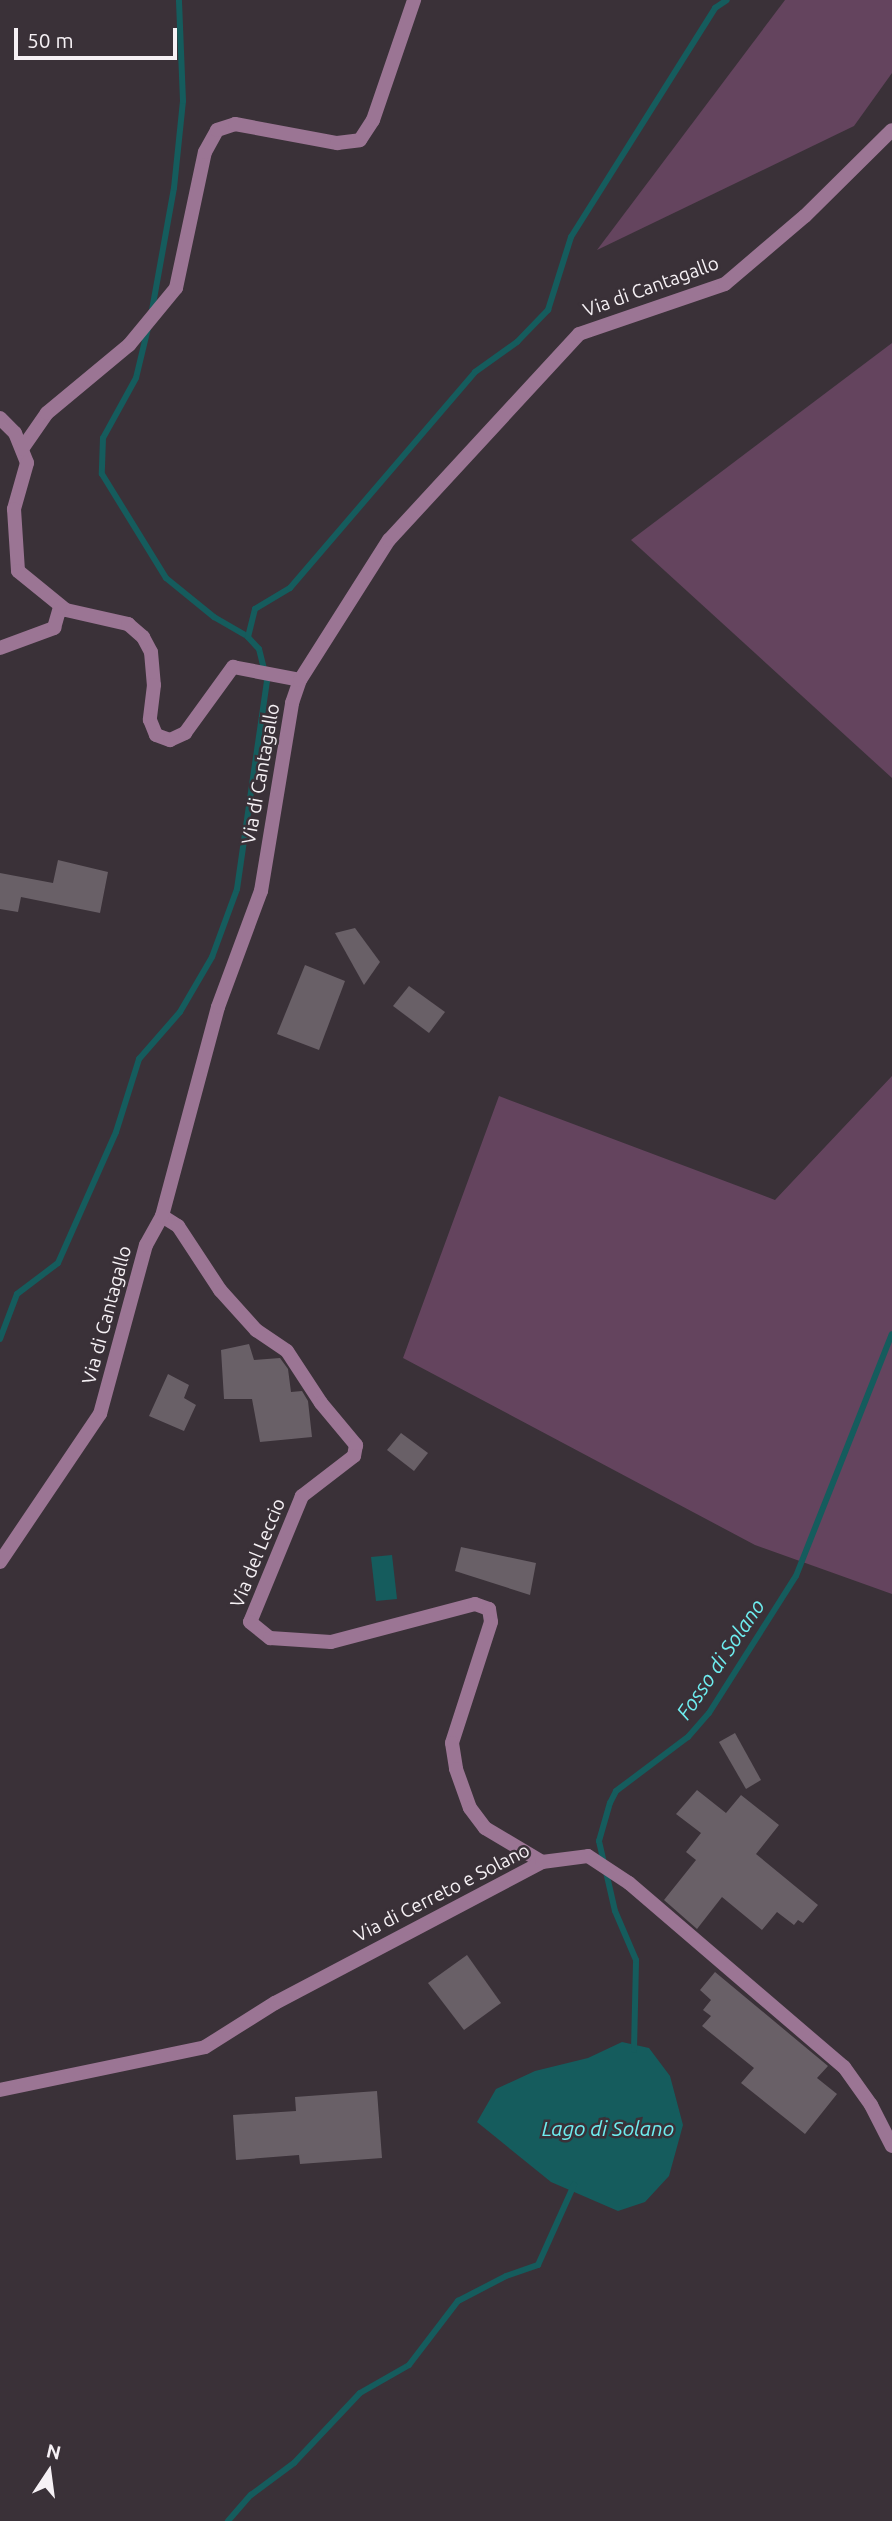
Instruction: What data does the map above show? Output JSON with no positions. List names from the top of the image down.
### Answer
{
  "streets": {
    "street": ["Via di Cantagallo", "Via del Leccio", "Via di Cerreto e Solano"]
  },
  "crossings": [
    ["Via di Cantagallo", "Via del Leccio"],
    ["Via del Leccio", "Via di Cerreto e Solano"]
  ],
  "water": ["Fosso di Solano", "Lago di Solano"],
  "scale_bar": "50 m",
  "north": "top"
}
